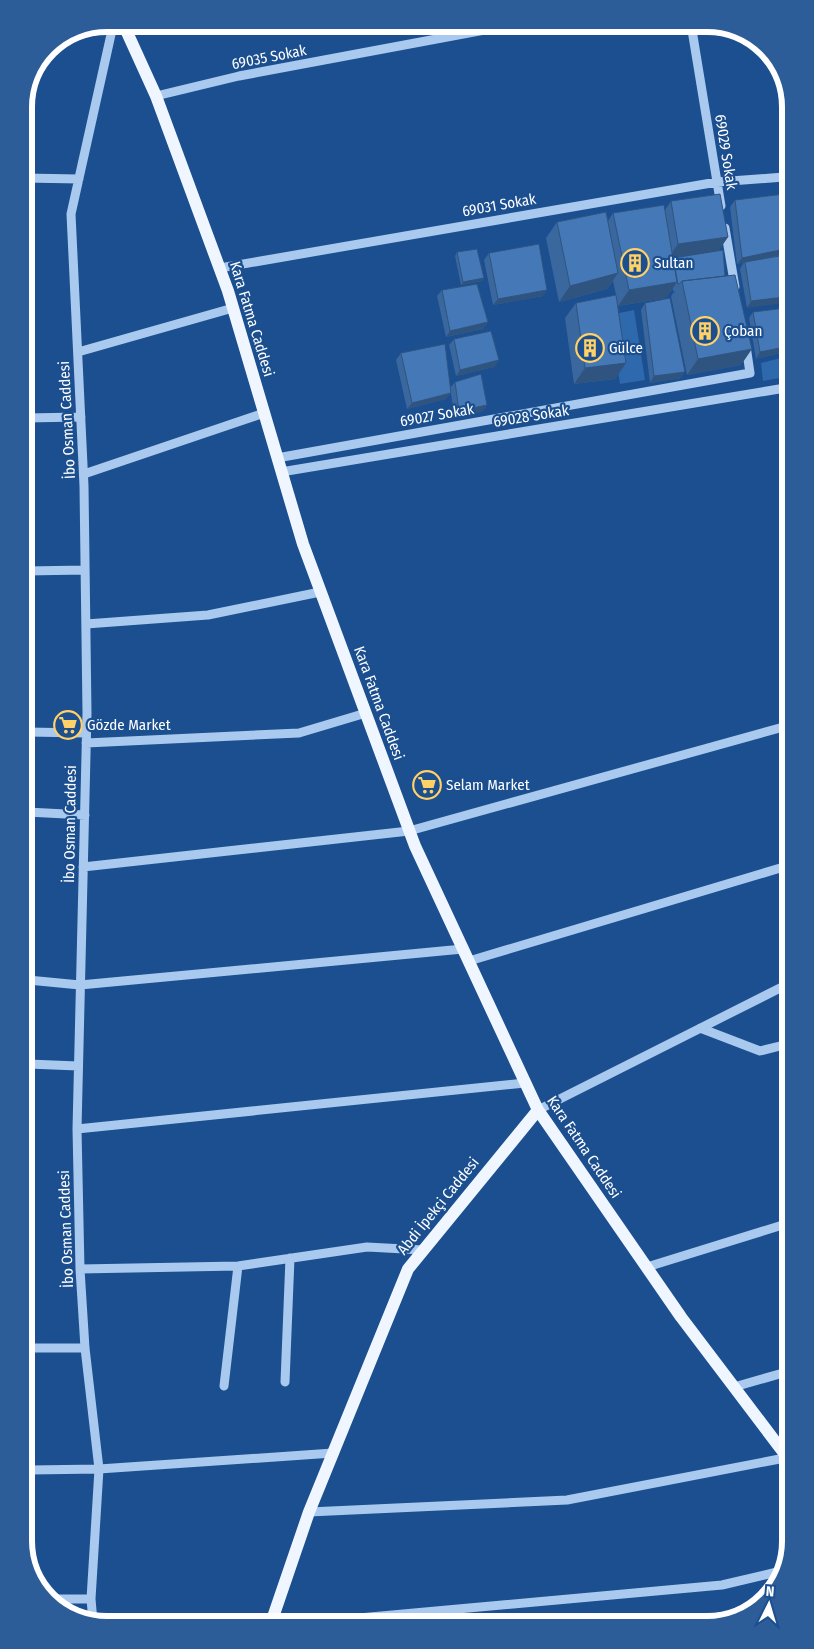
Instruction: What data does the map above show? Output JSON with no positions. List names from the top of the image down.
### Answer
{
  "streets": {
    "main road": ["Kara Fatma Caddesi", "Abdi İpekçi Caddesi"],
    "street": [
      "69035 Sokak",
      "69029 Sokak",
      "69031 Sokak",
      "69027 Sokak",
      "69028 Sokak",
      "İbo Osman Caddesi"
    ]
  },
  "crossings": [
    ["69035 Sokak", "Kara Fatma Caddesi"],
    ["69029 Sokak", "69031 Sokak"],
    ["69031 Sokak", "Kara Fatma Caddesi"],
    ["Kara Fatma Caddesi", "69027 Sokak"],
    ["Kara Fatma Caddesi", "69028 Sokak"],
    ["Kara Fatma Caddesi", "Abdi İpekçi Caddesi"]
  ],
  "places": {
    "building": ["Sultan", "Çoban", "Gülce"],
    "supermarket": ["Gözde Market", "Selam Market"]
  },
  "north": "top"
}
